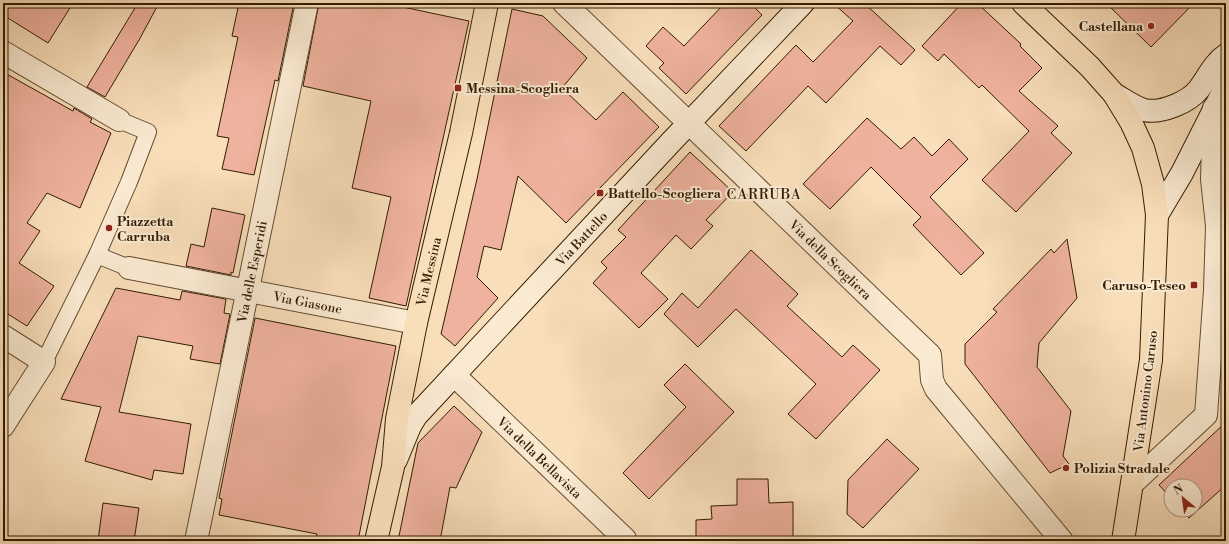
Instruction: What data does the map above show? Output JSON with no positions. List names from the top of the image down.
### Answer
{
  "streets": {
    "main road": ["Via Messina", "Via Antonino Caruso"],
    "street": [
      "Via Battello",
      "Via della Scogliera",
      "Via delle Esperidi",
      "Via Giasone",
      "Via della Bellavista"
    ]
  },
  "crossings": [
    ["Via Battello", "Via della Scogliera"],
    ["Via Battello", "Via Messina"],
    ["Via Battello", "Via della Bellavista"],
    ["Via Messina", "Via Giasone"],
    ["Via delle Esperidi", "Via Giasone"]
  ],
  "districts": ["CARRUBA"],
  "places": {
    "other": ["Castellana", "Piazzetta Carruba", "Polizia Stradale"],
    "transit": ["Messina-Scogliera", "Battello-Scogliera", "Caruso-Teseo"]
  },
  "north": "top left"
}
